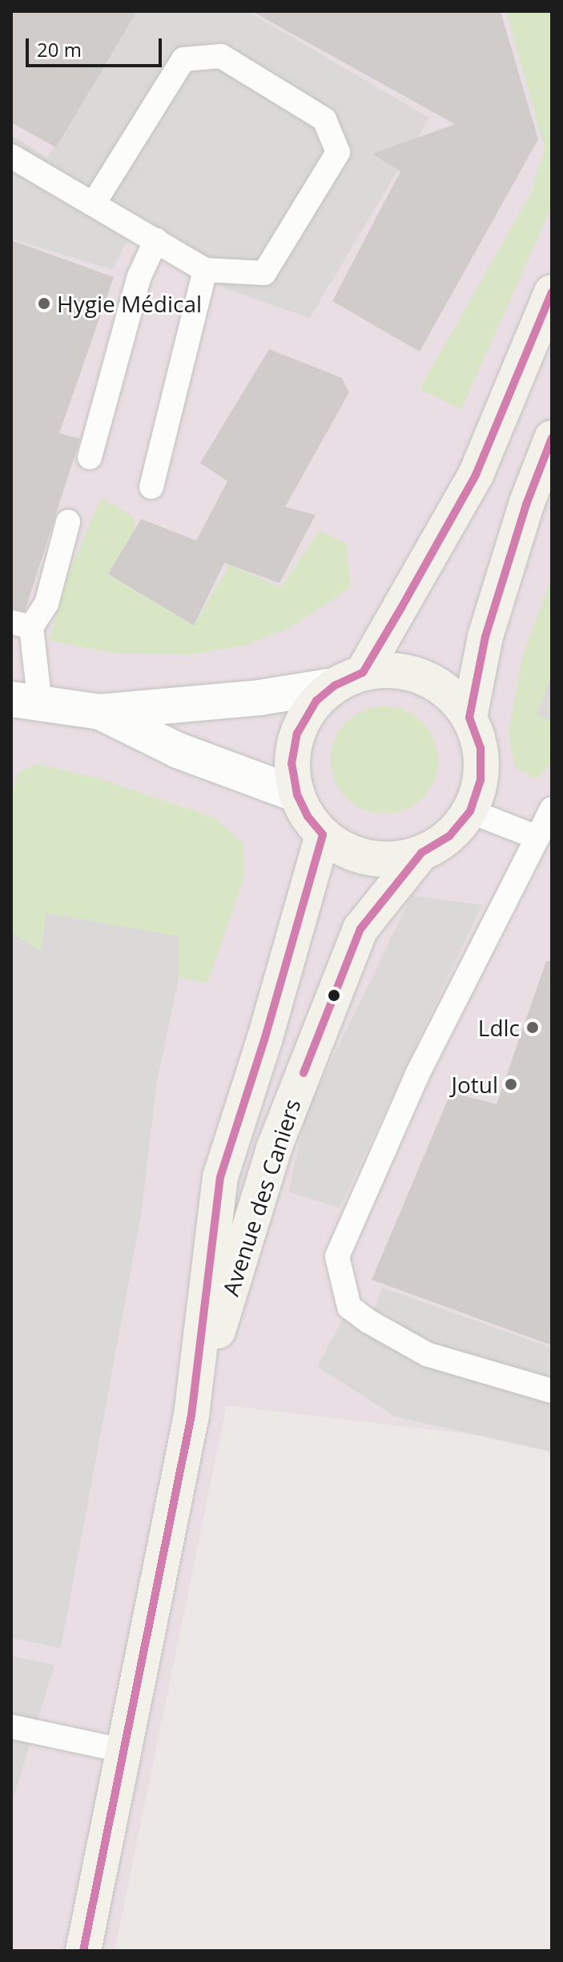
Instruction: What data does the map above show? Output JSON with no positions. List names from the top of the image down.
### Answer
{
  "streets": {
    "street": ["Avenue des Caniers"]
  },
  "places": ["Hygie Médical", "Ldlc", "Jotul"],
  "scale_bar": "20 m"
}
